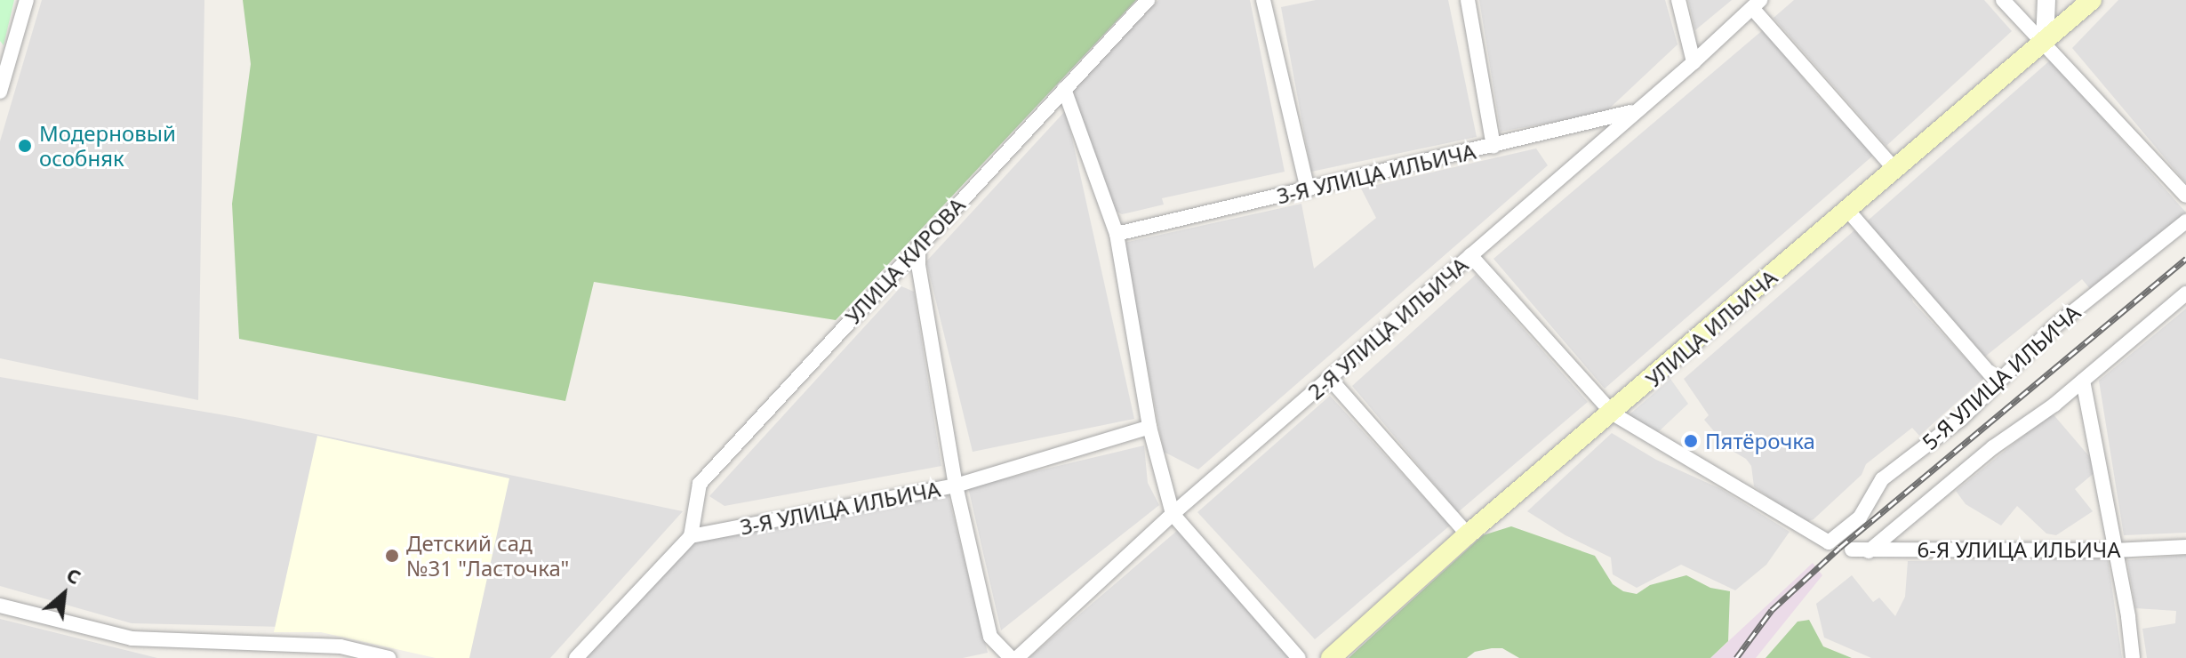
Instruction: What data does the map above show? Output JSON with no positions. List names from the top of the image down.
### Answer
{
  "streets": {
    "main road": ["УЛИЦА ИЛЬИЧА"],
    "street": [
      "3-Я УЛИЦА ИЛЬИЧА",
      "УЛИЦА КИРОВА",
      "2-Я УЛИЦА ИЛЬИЧА",
      "5-Я УЛИЦА ИЛЬИЧА",
      "6-Я УЛИЦА ИЛЬИЧА"
    ]
  },
  "crossings": [
    ["3-Я УЛИЦА ИЛЬИЧА", "УЛИЦА КИРОВА"],
    ["3-Я УЛИЦА ИЛЬИЧА", "2-Я УЛИЦА ИЛЬИЧА"],
    ["УЛИЦА ИЛЬИЧА", "5-Я УЛИЦА ИЛЬИЧА"]
  ],
  "places": ["Модерновый особняк", "Пятёрочка", "Детский сад №31 \"Ласточка\""],
  "north": "top right"
}
